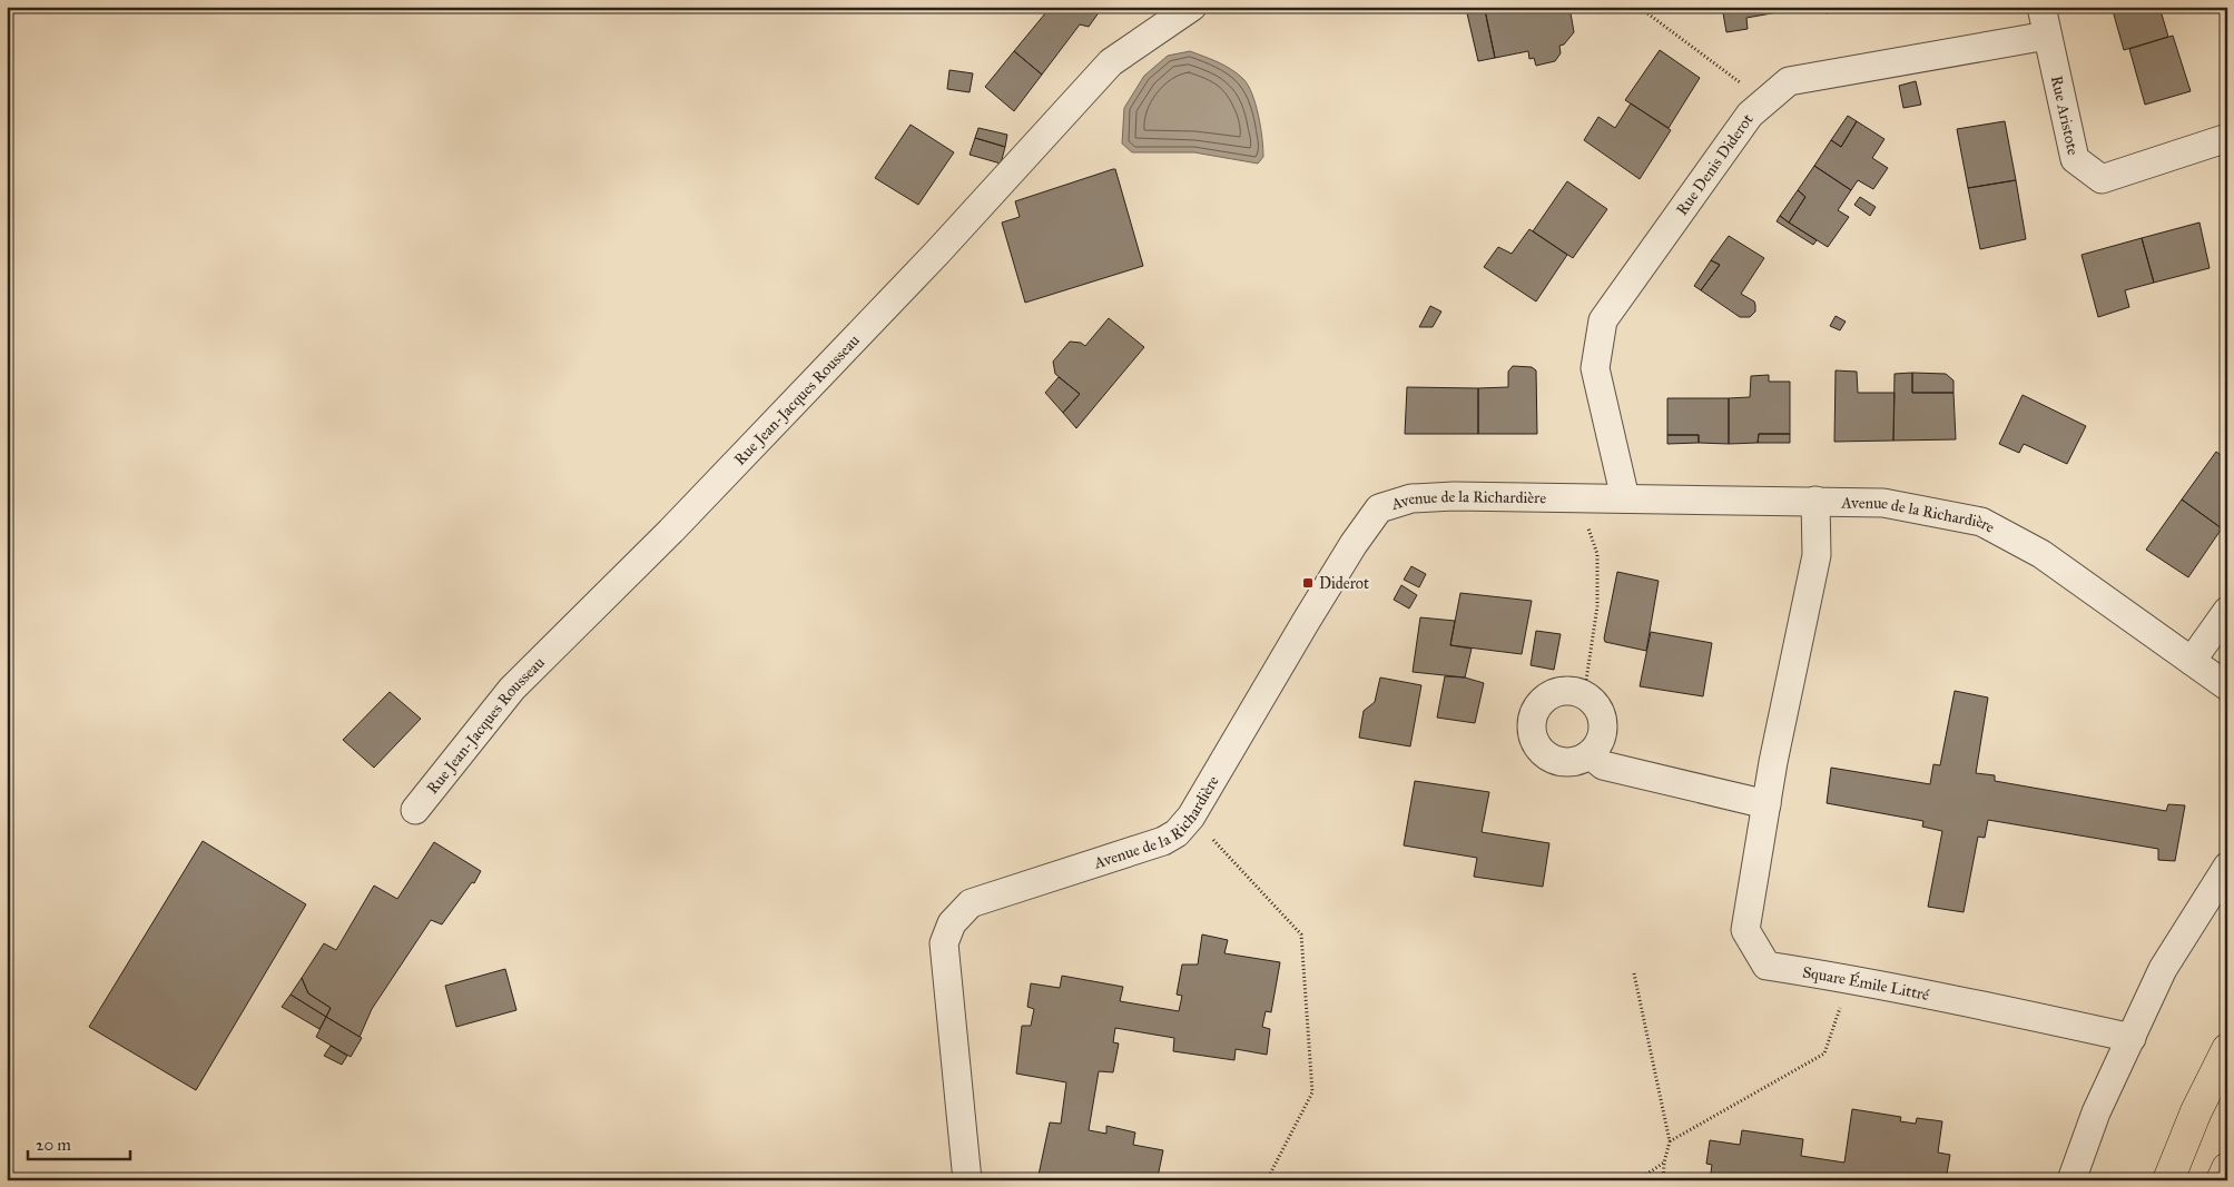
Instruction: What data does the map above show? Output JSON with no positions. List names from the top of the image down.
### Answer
{
  "streets": {
    "street": [
      "Rue Aristote",
      "Rue Denis Diderot",
      "Rue Jean-Jacques Rousseau",
      "Avenue de la Richardière",
      "Square Émile Littré"
    ]
  },
  "crossings": [
    ["Rue Aristote", "Rue Denis Diderot"],
    ["Rue Denis Diderot", "Avenue de la Richardière"],
    ["Avenue de la Richardière", "Square Émile Littré"]
  ],
  "places": {
    "transit": ["Diderot"]
  },
  "scale_bar": "20 m"
}
